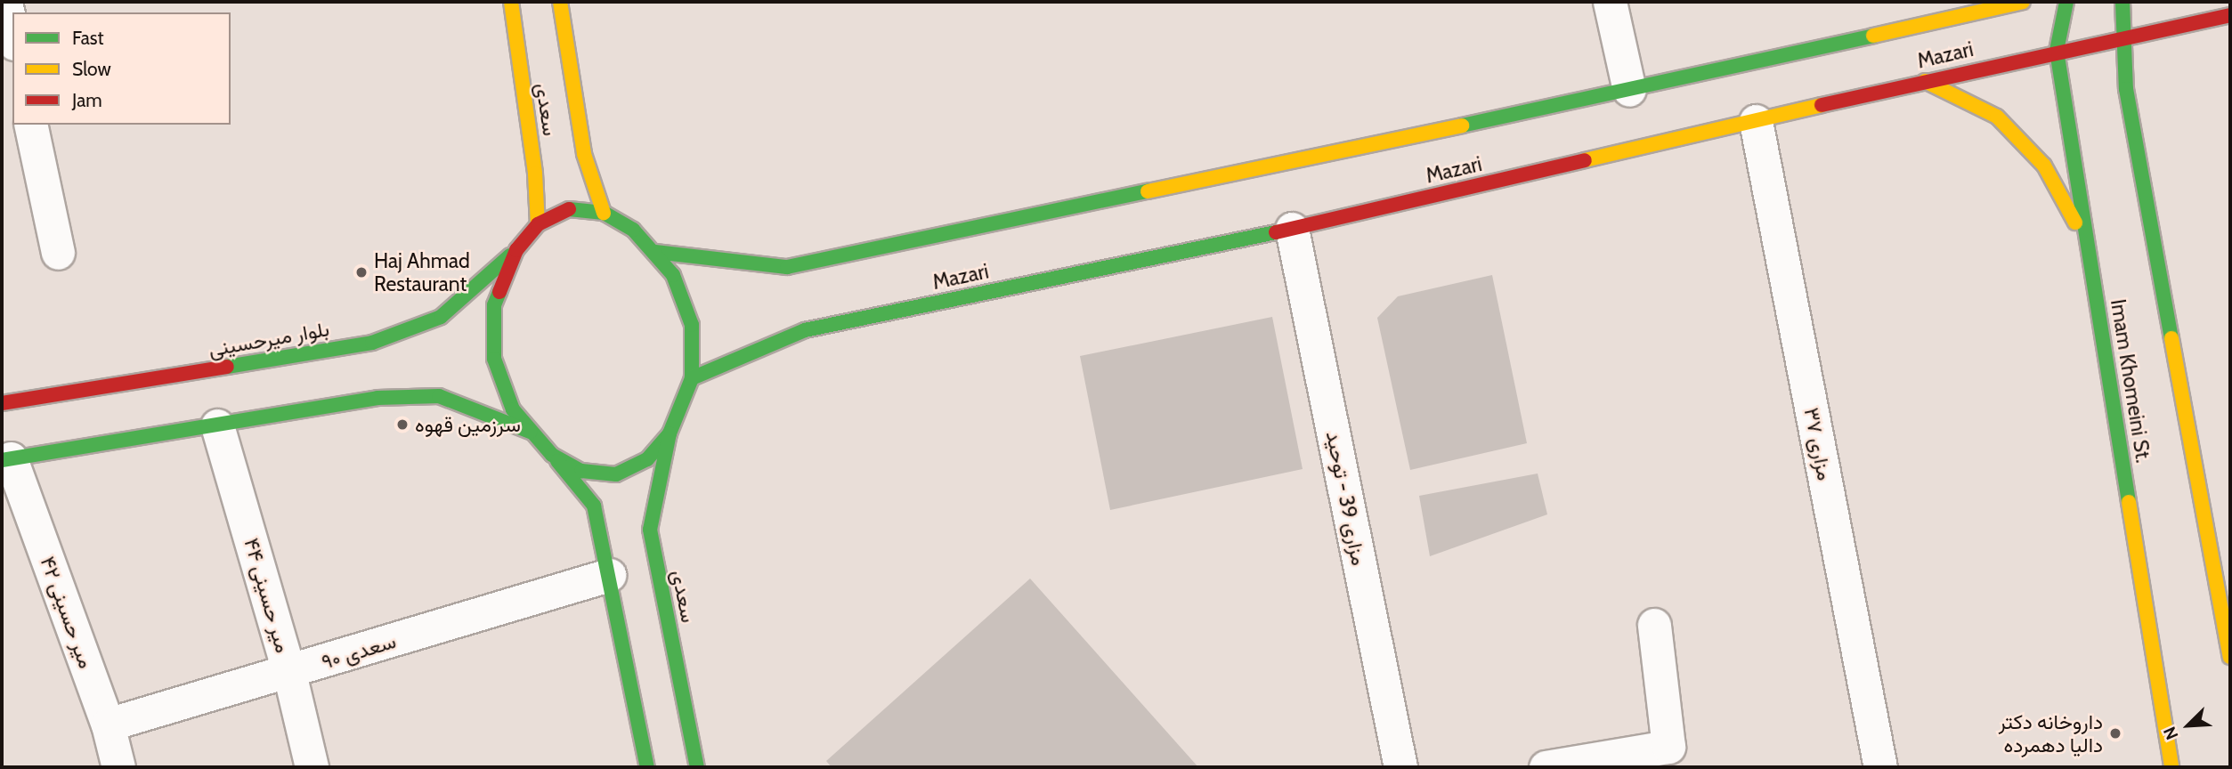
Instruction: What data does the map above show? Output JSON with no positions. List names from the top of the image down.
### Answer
{
  "streets": {
    "main road": [
      "Mazari",
      "سعدی",
      "بلوار میرحسینی",
      "Imam Khomeini St."
    ],
    "street": [
      "مزاری ۳۷",
      "مزاری 39 - توحید",
      "میر حسینی ۴۴",
      "میر حسینی ۴۲",
      "سعدی ۹۰"
    ]
  },
  "crossings": [
    ["Mazari", "Imam Khomeini St."],
    ["Mazari", "مزاری ۳۷"],
    ["Mazari", "مزاری 39 - توحید"],
    ["میر حسینی ۴۴", "سعدی ۹۰"],
    ["میر حسینی ۴۲", "سعدی ۹۰"]
  ],
  "places": ["Haj Ahmad Restaurant", "سرزمین قهوه", "داروخانه دکتر دالیا دهمرده"],
  "legend": ["Fast", "Slow", "Jam"],
  "north": "bottom left"
}
